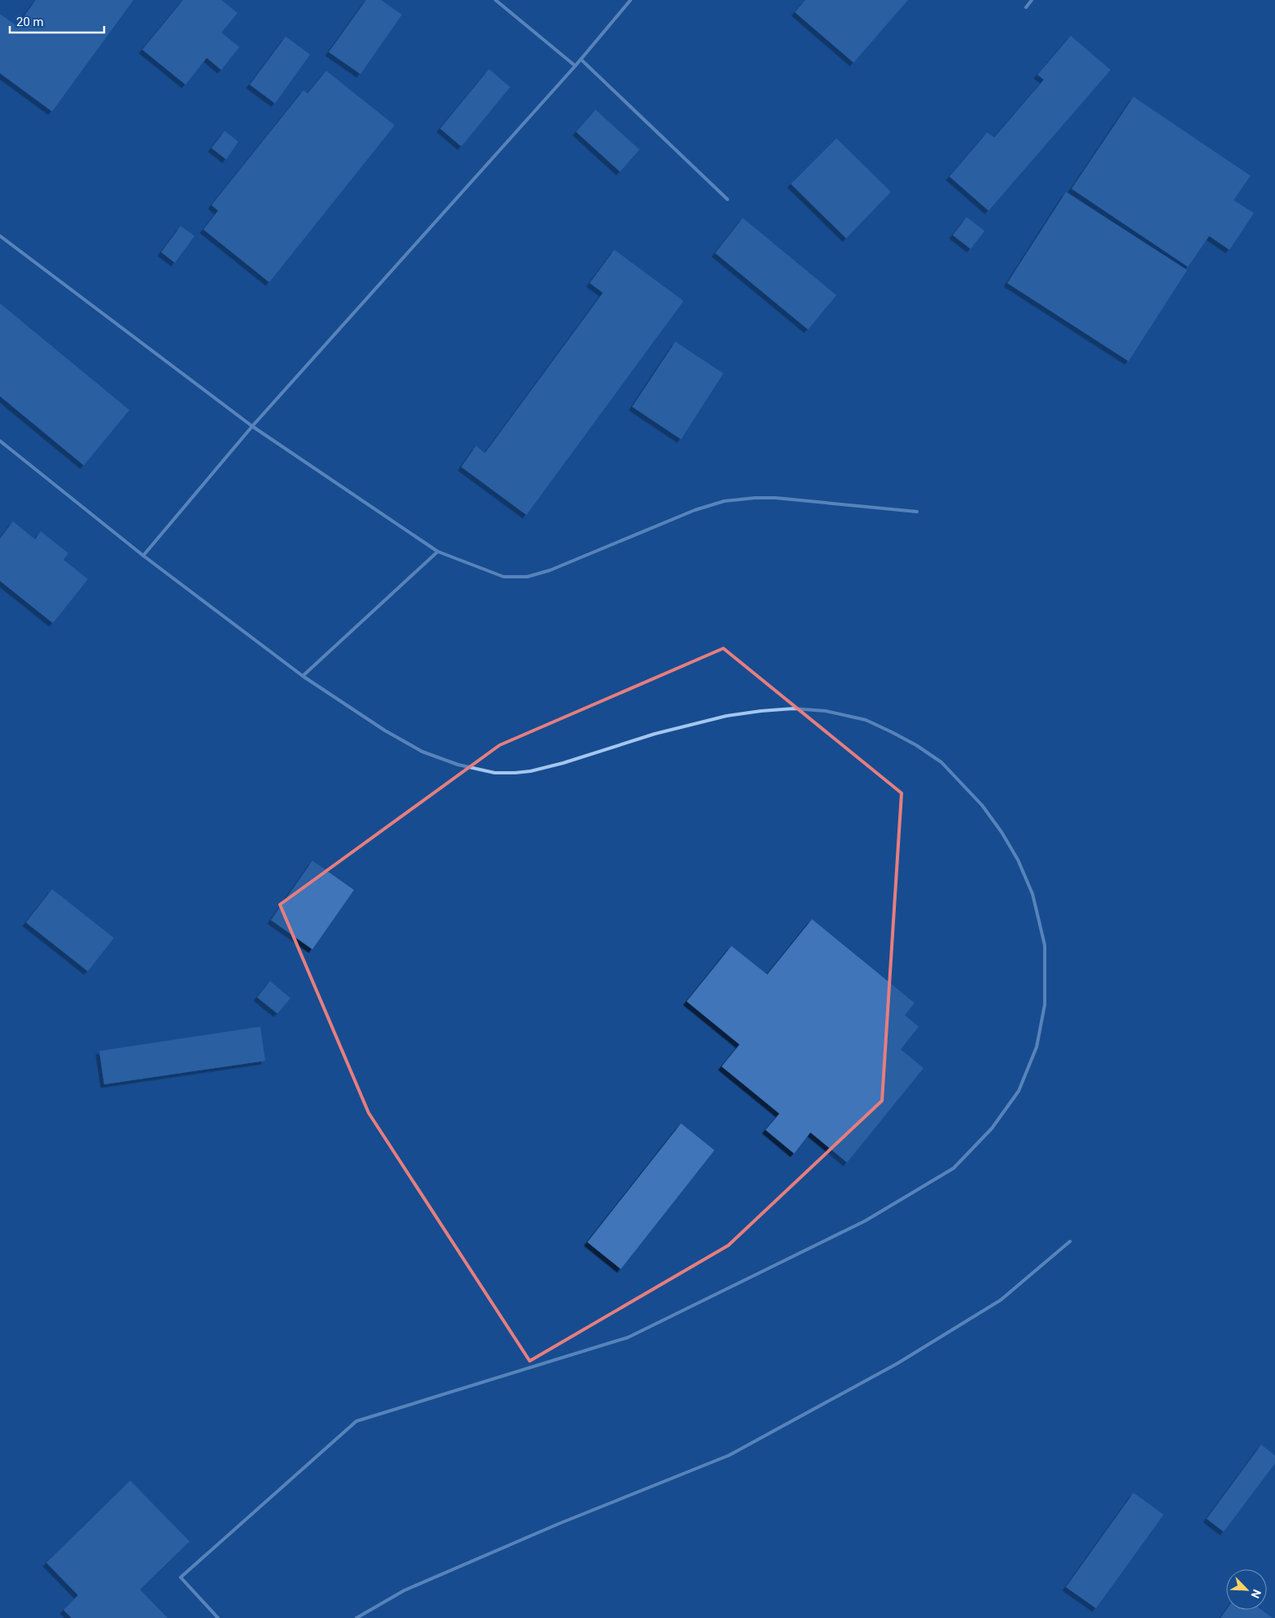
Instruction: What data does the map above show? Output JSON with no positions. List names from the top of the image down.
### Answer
{
  "scale_bar": "20 m",
  "north": "bottom right"
}
